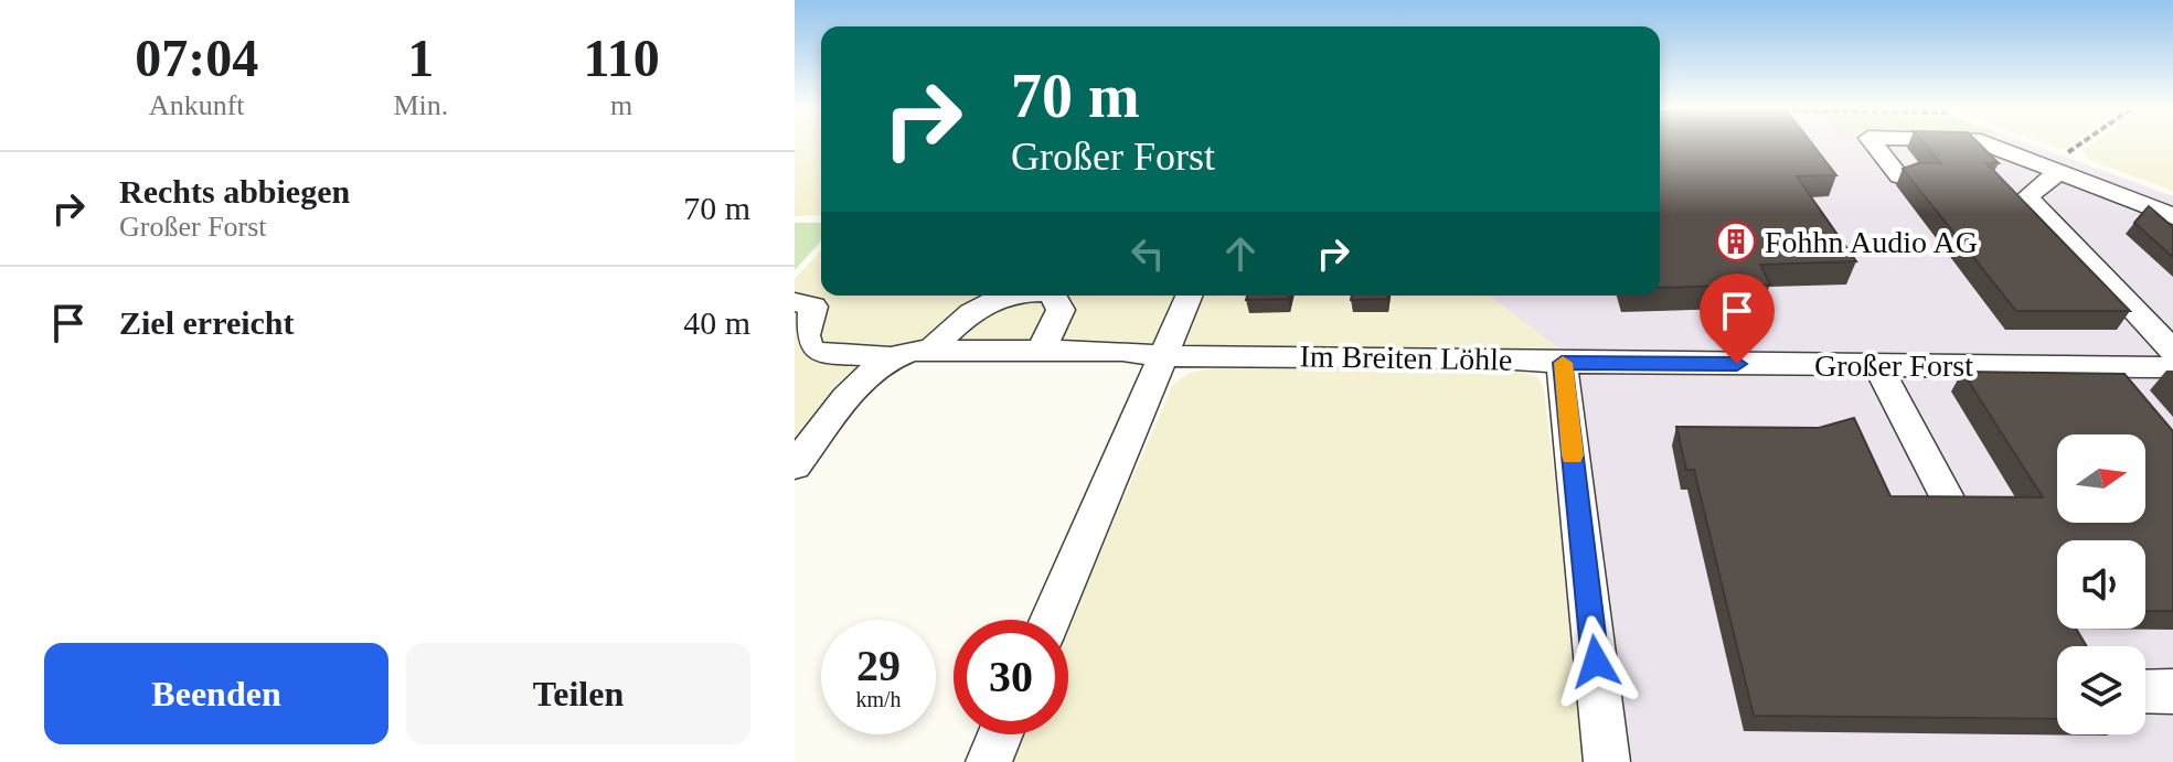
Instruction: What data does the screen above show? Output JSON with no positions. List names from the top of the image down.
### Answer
{
  "streets": {
    "street": ["Im Breiten Löhle", "Großer Forst"]
  },
  "crossings": [
    ["Im Breiten Löhle", "Großer Forst"]
  ],
  "places": {
    "building": ["Fohhn Audio AG"]
  },
  "north": "right",
  "page": {
    "eta": [
      "07:04",
      "Ankunft",
      "1",
      "Min.",
      "110",
      "m"
    ],
    "turn": ["70 m", "Großer Forst"],
    "list": [
      {
        "name": "Rechts abbiegen",
        "note": "Großer Forst",
        "value": "70 m"
      },
      {
        "name": "Ziel erreicht",
        "value": "40 m"
      }
    ],
    "speed": "29 km/h",
    "limit": "30",
    "buttons": ["Beenden", "Teilen"]
  }
}
